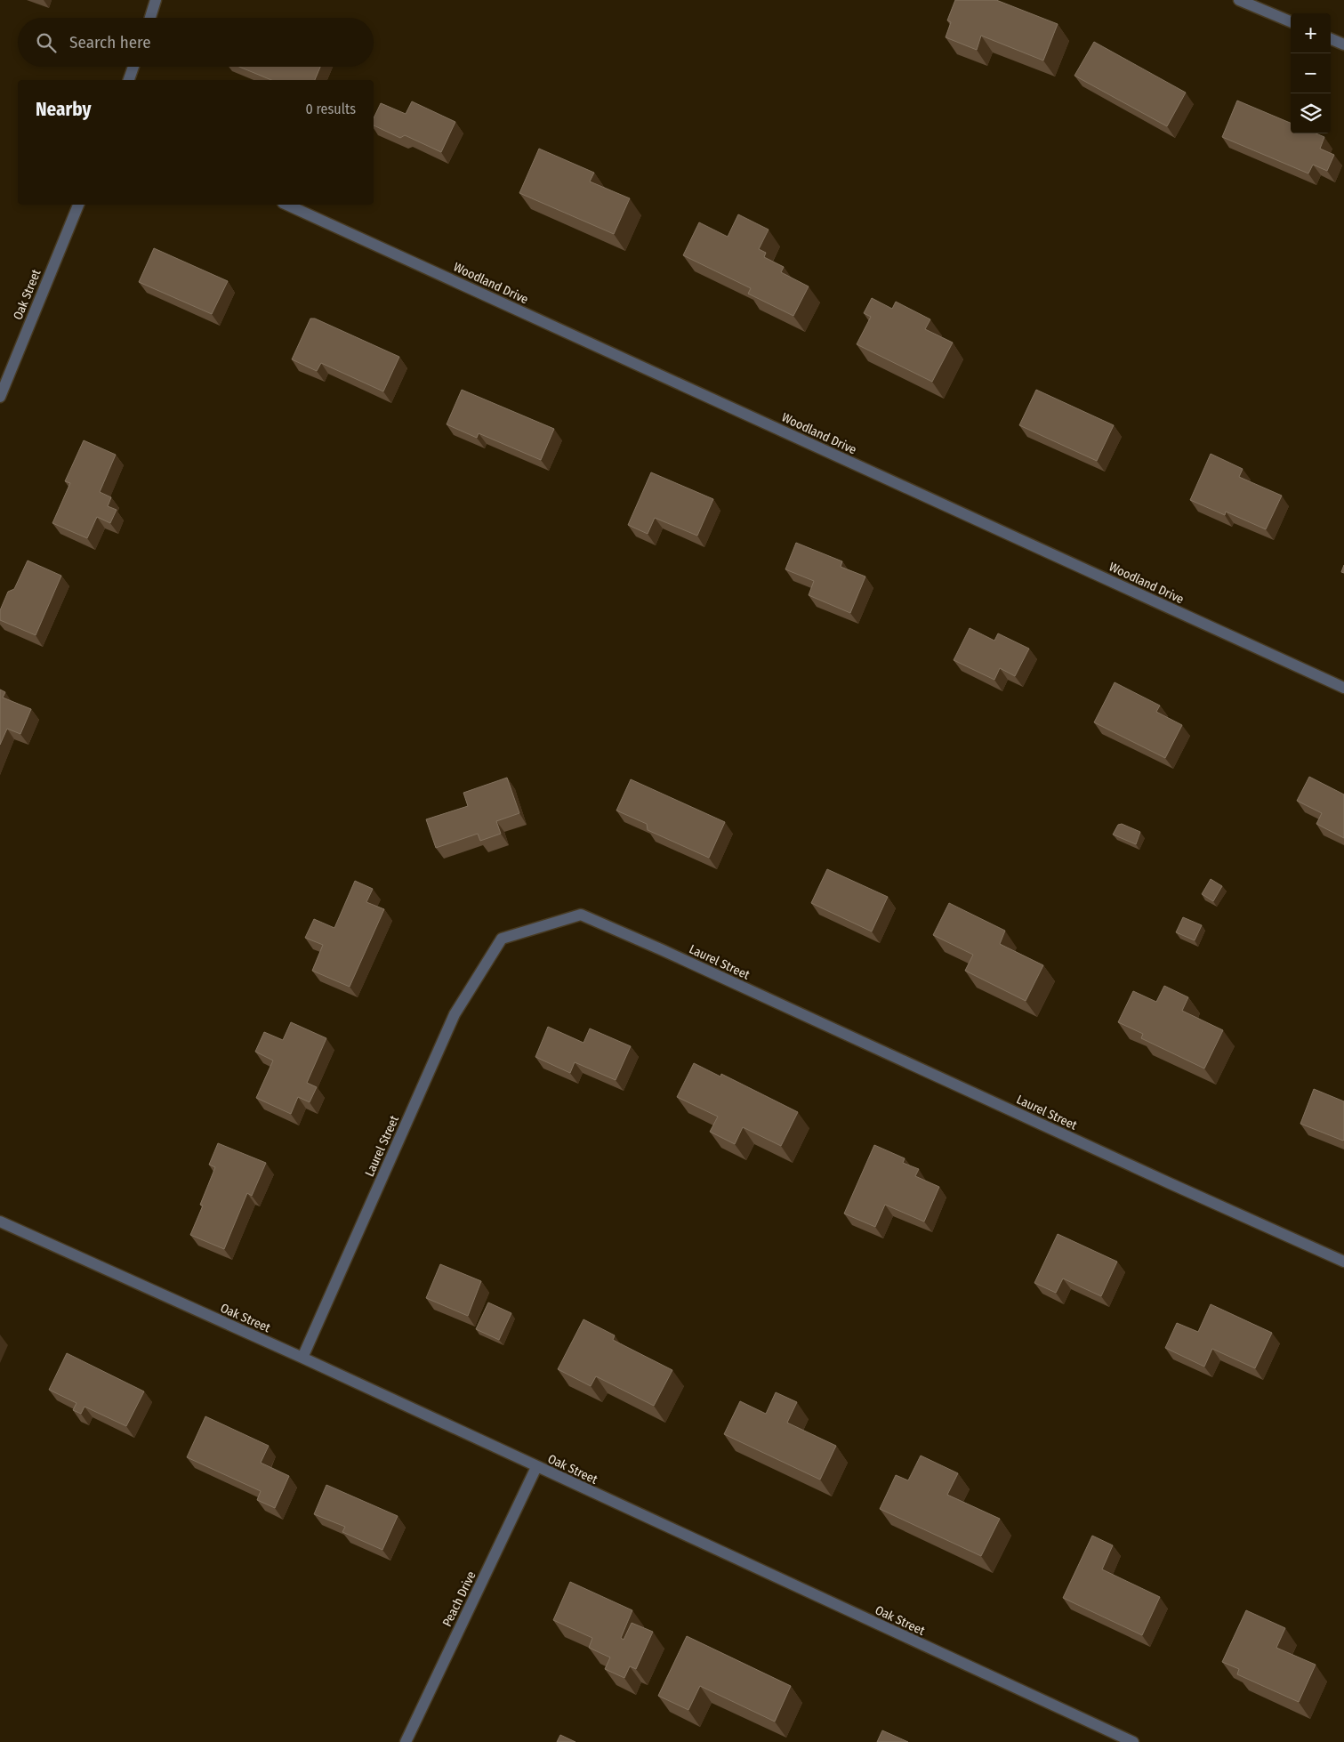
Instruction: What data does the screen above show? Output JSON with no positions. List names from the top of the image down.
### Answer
{
  "streets": {
    "street": [
      "Woodland Drive",
      "Oak Street",
      "Laurel Street",
      "Peach Drive"
    ]
  },
  "crossings": [
    ["Oak Street", "Laurel Street"],
    ["Oak Street", "Peach Drive"]
  ],
  "page": {
    "map_buttons": ["+", "−"],
    "search": "Search here",
    "heading": ["Nearby", "0 results"]
  }
}
